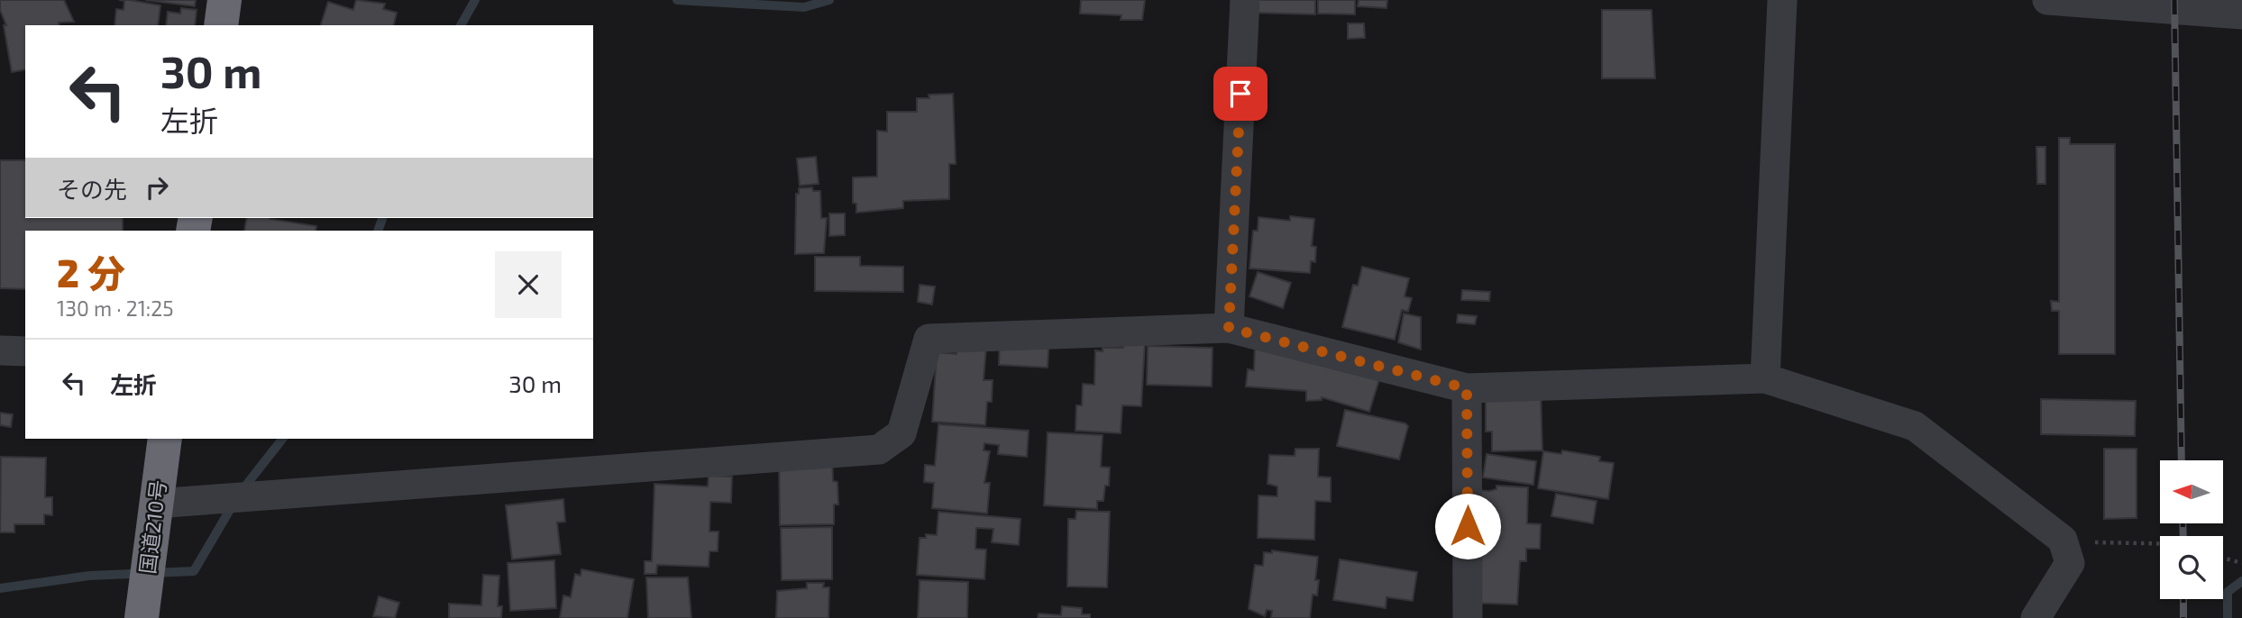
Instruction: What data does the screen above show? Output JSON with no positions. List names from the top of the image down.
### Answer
{
  "streets": {
    "highway": ["国道210号"]
  },
  "north": "left",
  "page": {
    "turn": ["30 m", "左折"],
    "then": "その先",
    "heading": ["2 分", "130 m · 21:25"],
    "list": [
      {
        "name": "左折",
        "value": "30 m"
      }
    ]
  }
}
